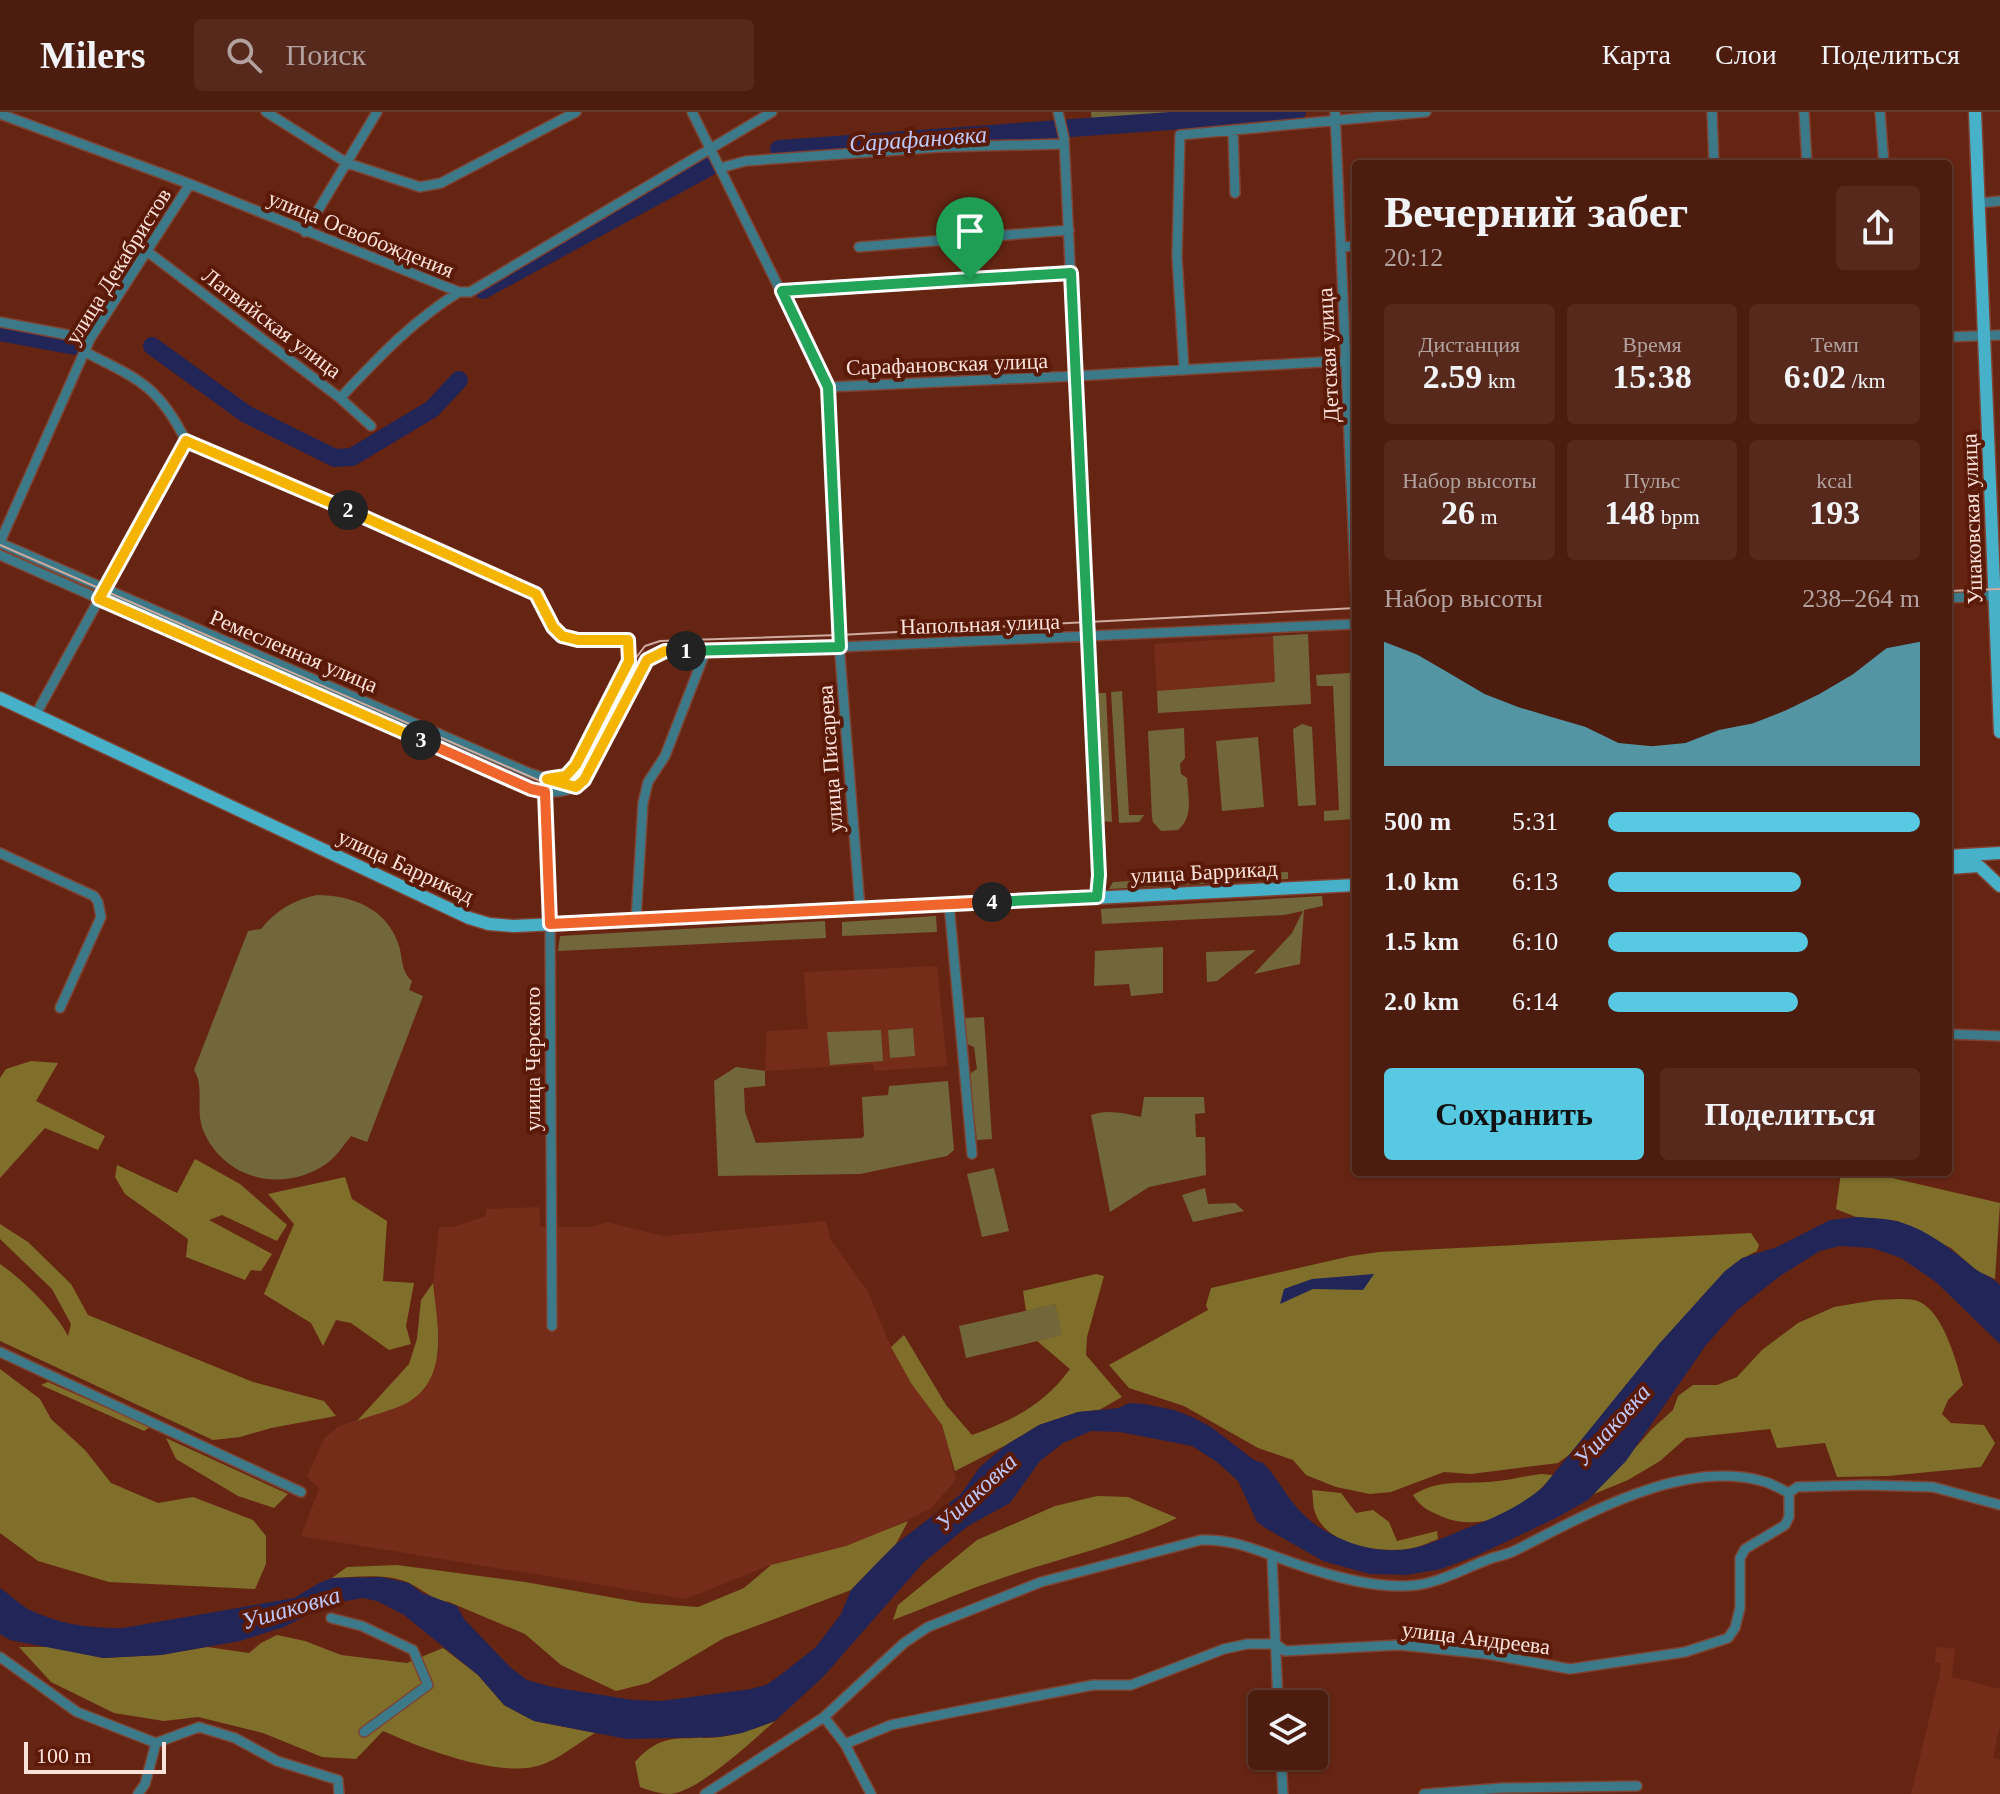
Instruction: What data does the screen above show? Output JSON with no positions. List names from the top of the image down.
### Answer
{
  "streets": {
    "main road": ["Ушаковская улица", "улица Баррикад"],
    "street": [
      "улица Освобождения",
      "улица Декабристов",
      "Латвийская улица",
      "Детская улица",
      "Сарафановская улица",
      "Напольная улица",
      "Ремесленная улица",
      "улица Писарева",
      "улица Черского",
      "улица Андреева"
    ]
  },
  "crossings": [
    ["улица Освобождения", "улица Декабристов"],
    ["улица Освобождения", "улица Писарева"],
    ["улица Декабристов", "Латвийская улица"],
    ["улица Декабристов", "Ремесленная улица"],
    ["Детская улица", "Сарафановская улица"],
    ["Сарафановская улица", "улица Писарева"],
    ["Напольная улица", "Ремесленная улица"],
    ["Напольная улица", "улица Писарева"],
    ["Ремесленная улица", "улица Черского"],
    ["улица Писарева", "улица Баррикад"],
    ["улица Баррикад", "улица Черского"]
  ],
  "water": ["Сарафановка", "Ушаковка"],
  "scale_bar": "100 m",
  "page": {
    "header": "Milers",
    "search": "Поиск",
    "nav": ["Карта", "Слои", "Поделиться"],
    "heading": ["Вечерний забег", "20:12"],
    "stats": [
      ["Дистанция", "2.59 km"],
      ["Время", "15:38"],
      ["Темп", "6:02 /km"],
      ["Набор высоты", "26 m"],
      ["Пульс", "148 bpm"],
      ["kcal", "193"]
    ],
    "pins": [
      "2",
      "1",
      "3",
      "4"
    ],
    "chart": ["Набор высоты", "238–264 m"],
    "list": [
      {
        "name": "500 m",
        "note": "5:31"
      },
      {
        "name": "1.0 km",
        "note": "6:13"
      },
      {
        "name": "1.5 km",
        "note": "6:10"
      },
      {
        "name": "2.0 km",
        "note": "6:14"
      }
    ],
    "buttons": ["Сохранить", "Поделиться"],
    "scale": "100 m"
  }
}
